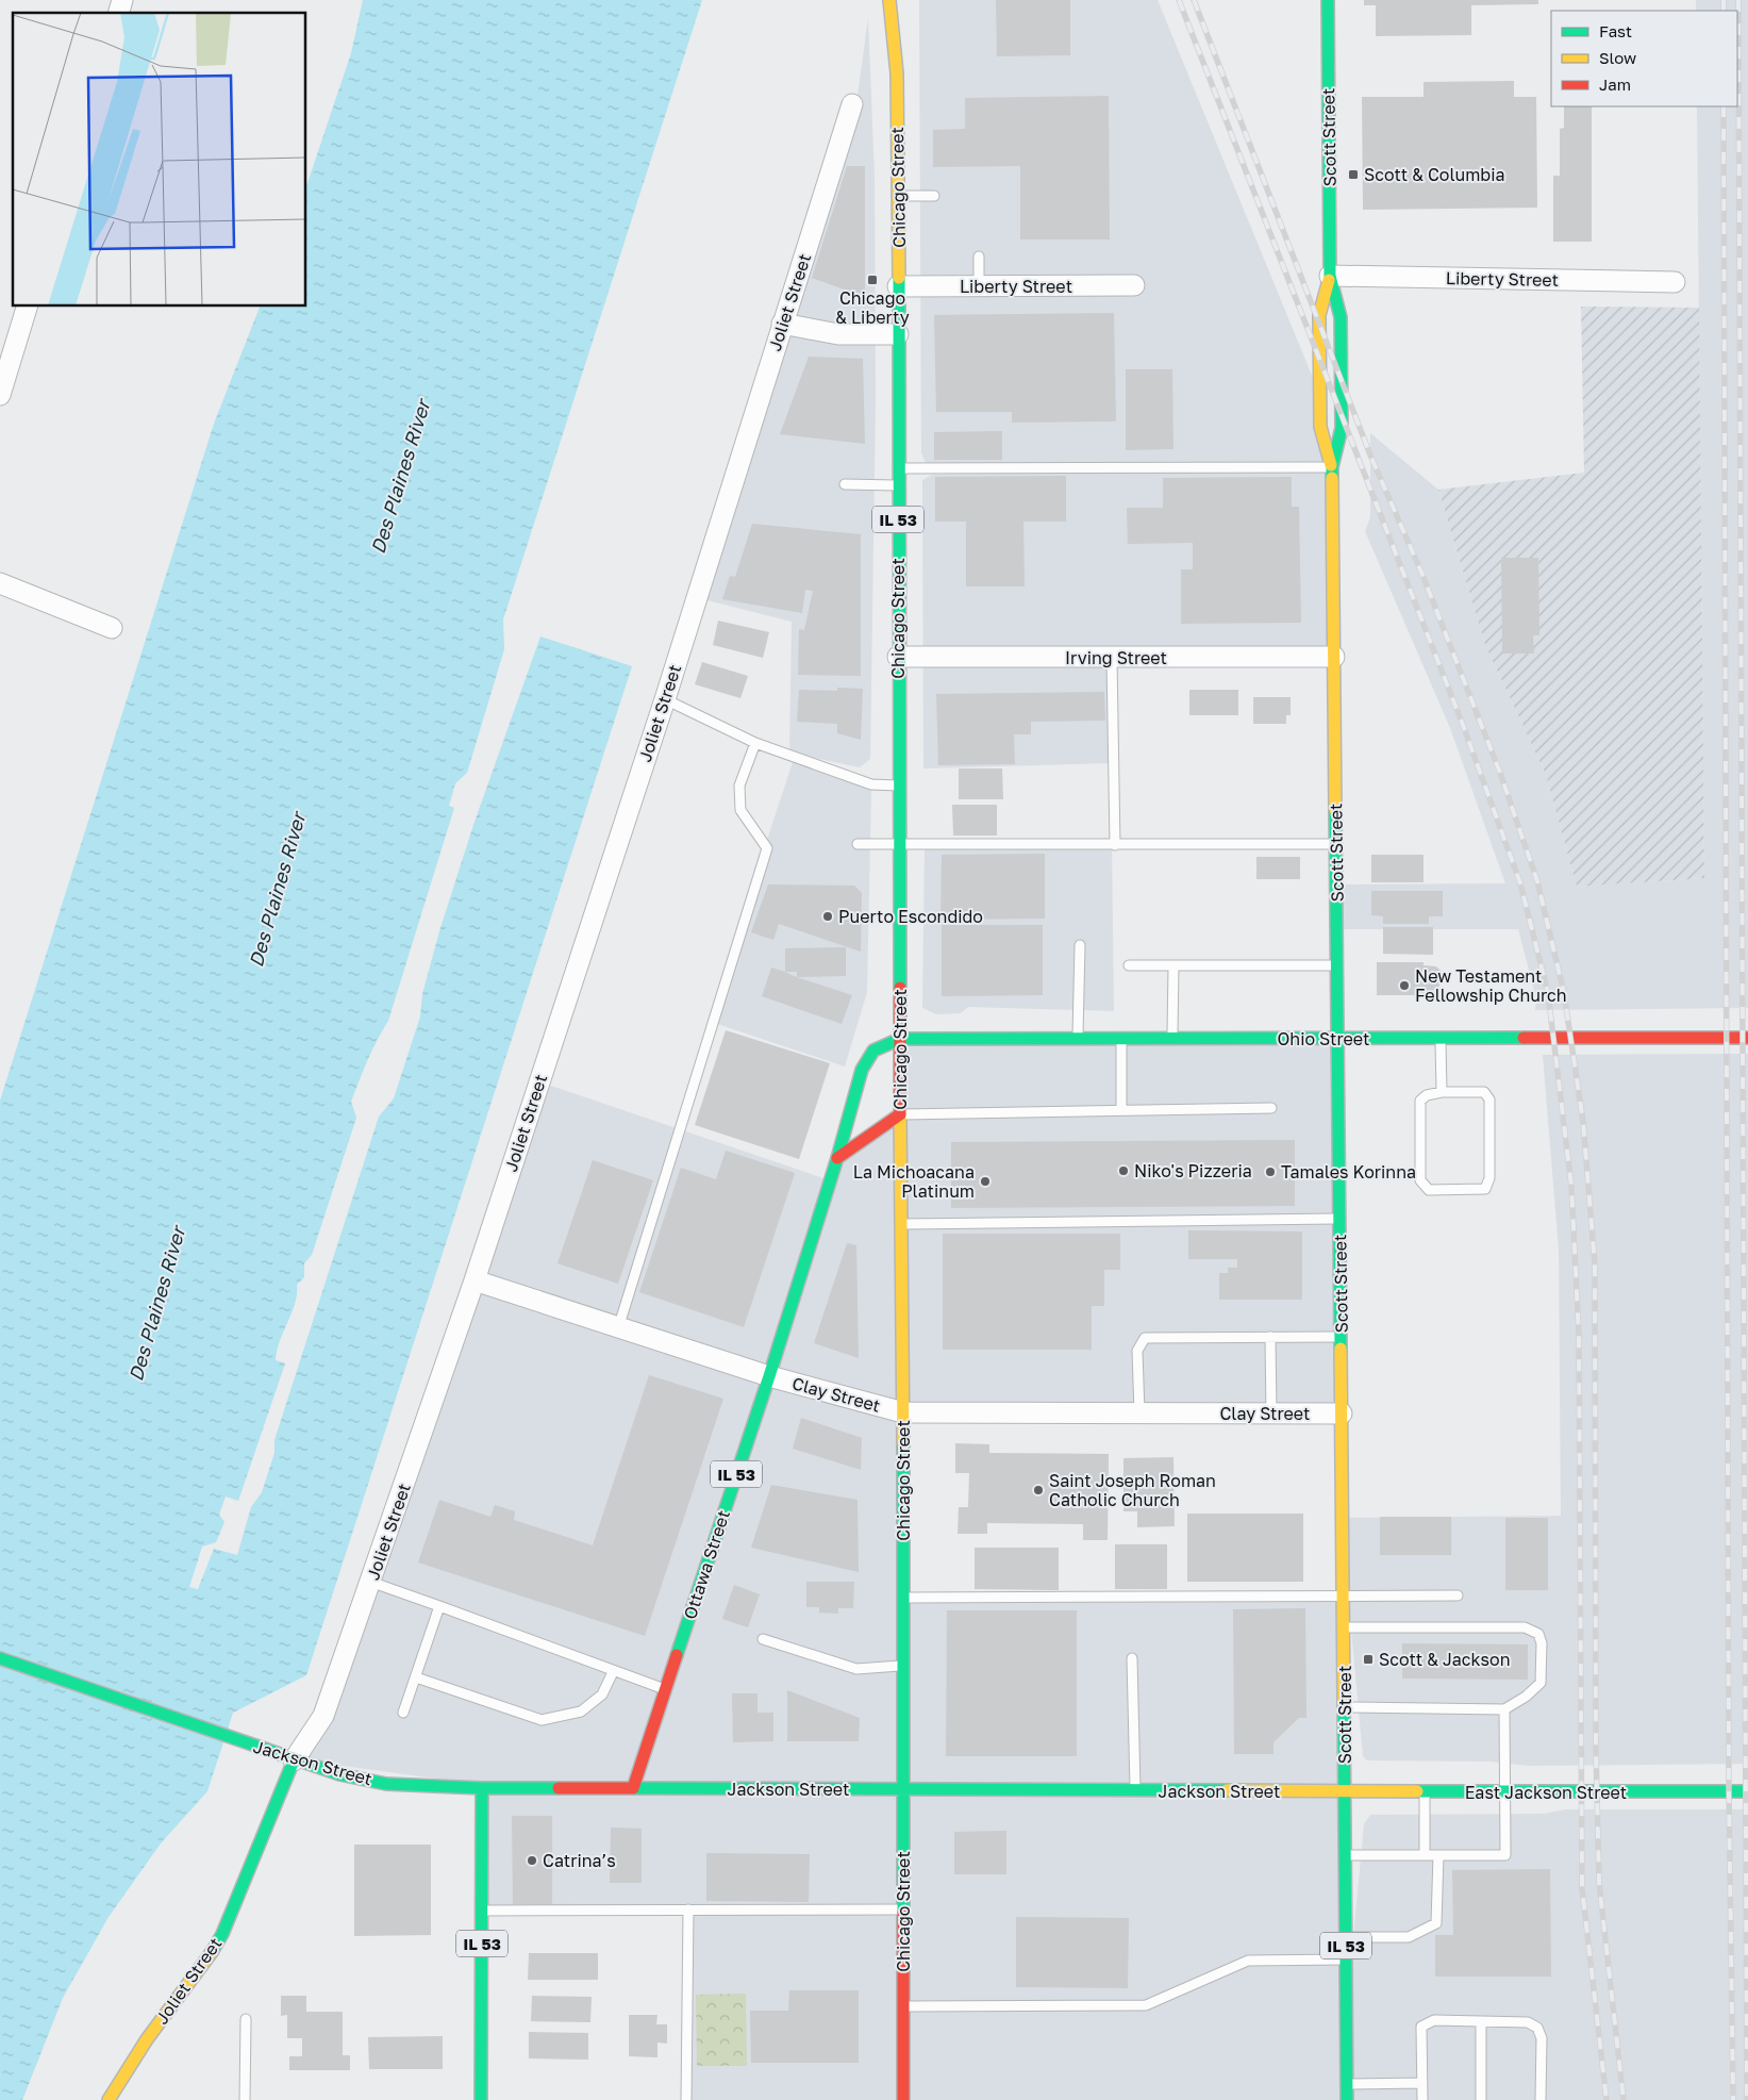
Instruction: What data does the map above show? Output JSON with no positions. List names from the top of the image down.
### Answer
{
  "streets": {
    "main road": [
      "Scott Street",
      "Chicago Street",
      "Joliet Street",
      "IL 53",
      "Ohio Street",
      "Ottawa Street",
      "Jackson Street",
      "East Jackson Street"
    ],
    "street": ["Liberty Street", "Irving Street", "Clay Street"]
  },
  "crossings": [
    ["Scott Street", "Liberty Street"],
    ["Scott Street", "Irving Street"],
    ["Scott Street", "Ohio Street"],
    ["Scott Street", "Clay Street"],
    ["Scott Street", "Jackson Street"],
    ["Scott Street", "East Jackson Street"],
    ["Chicago Street", "Liberty Street"],
    ["Chicago Street", "Irving Street"],
    ["Chicago Street", "Ohio Street"],
    ["Chicago Street", "Clay Street"],
    ["Chicago Street", "Ottawa Street"],
    ["Chicago Street", "Jackson Street"],
    ["Joliet Street", "Clay Street"],
    ["Joliet Street", "Jackson Street"],
    ["IL 53", "Jackson Street"],
    ["Ohio Street", "Ottawa Street"],
    ["Clay Street", "Ottawa Street"],
    ["Ottawa Street", "Jackson Street"],
    ["Jackson Street", "East Jackson Street"]
  ],
  "water": ["Des Plaines River"],
  "places": {
    "transit": ["Scott & Columbia", "Chicago & Liberty", "Scott & Jackson"],
    "other": [
      "Puerto Escondido",
      "New Testament Fellowship Church",
      "Niko's Pizzeria",
      "Tamales Korinna",
      "La Michoacana Platinum",
      "Saint Joseph Roman Catholic Church",
      "Catrina’s"
    ]
  },
  "legend": ["Fast", "Slow", "Jam"]
}
